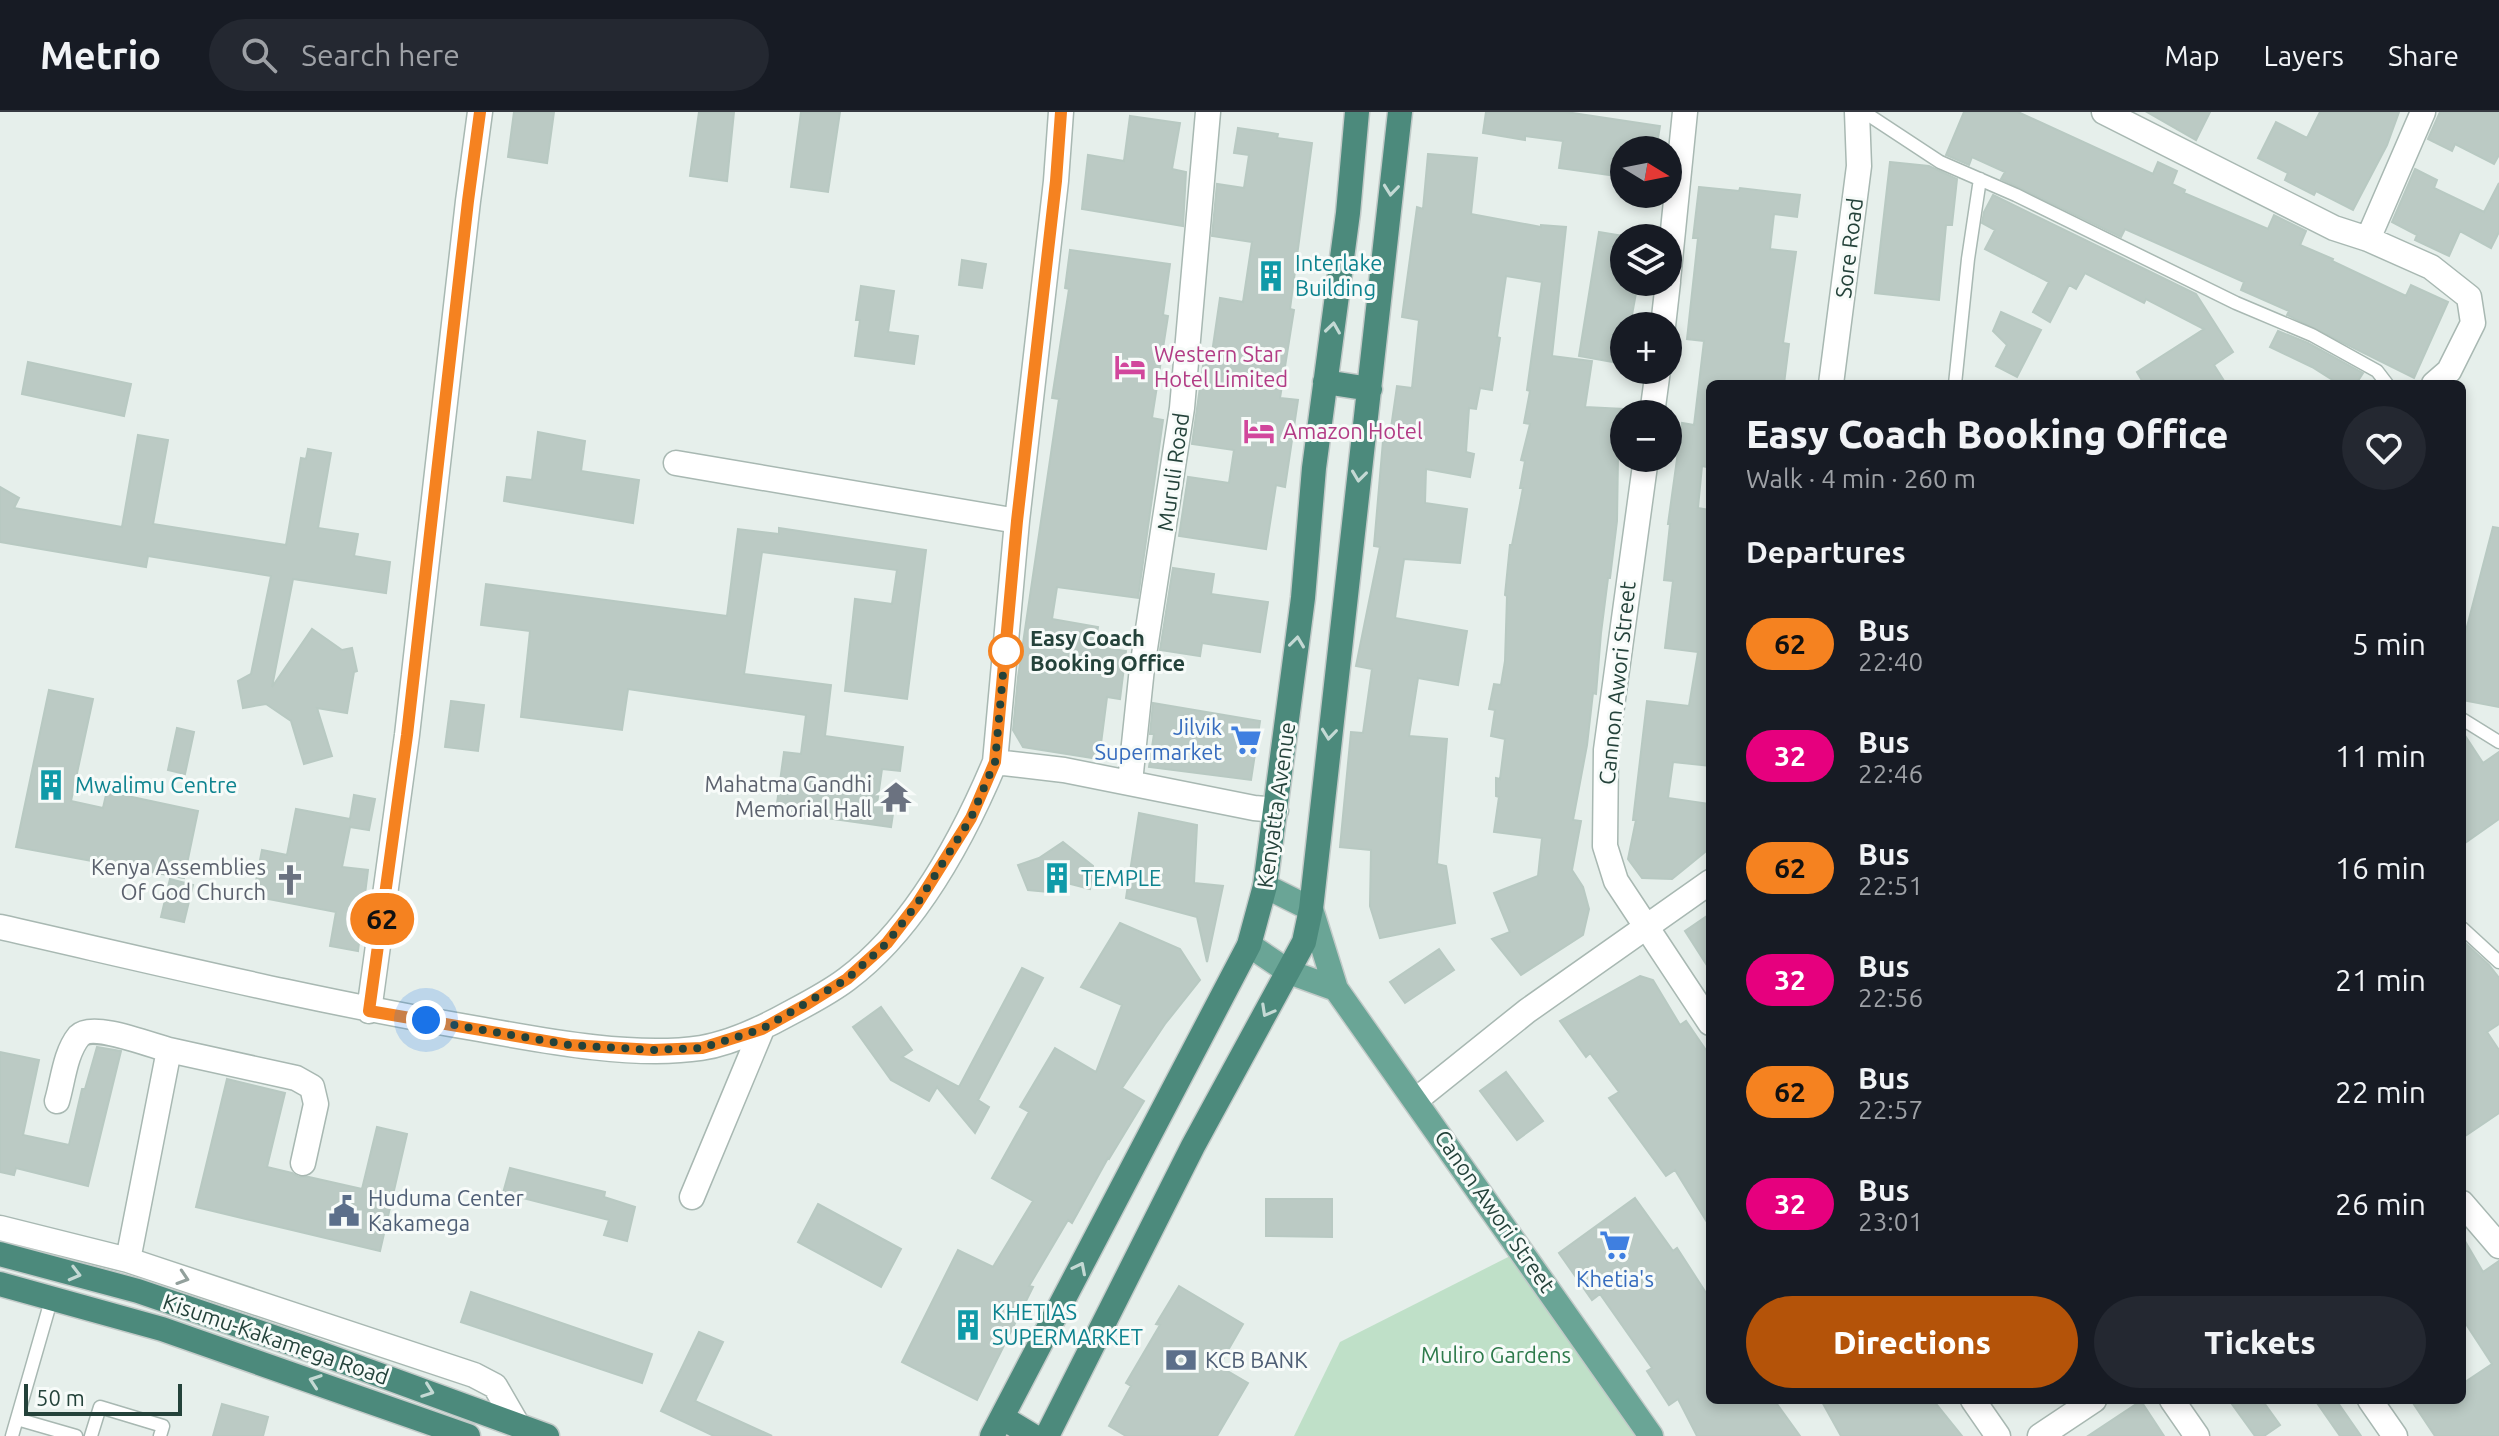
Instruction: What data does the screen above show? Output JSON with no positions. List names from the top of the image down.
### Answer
{
  "streets": {
    "highway": ["Kenyatta Avenue", "Kisumu-Kakamega Road"],
    "main road": ["Canon Awori Street"],
    "street": ["Sore Road", "Muruli Road", "Cannon Awori Street"]
  },
  "crossings": [
    ["Kenyatta Avenue", "Canon Awori Street"]
  ],
  "parks": ["Muliro Gardens"],
  "places": {
    "building": [
      "Interlake Building",
      "Mwalimu Centre",
      "TEMPLE",
      "KHETIAS SUPERMARKET"
    ],
    "hotel": ["Western Star Hotel Limited", "Amazon Hotel"],
    "other": ["Easy Coach Booking Office"],
    "supermarket": ["Jilvik Supermarket", "Khetia's"],
    "temple": ["Mahatma Gandhi Memorial Hall"],
    "church": ["Kenya Assemblies Of God Church"],
    "public building": ["Huduma Center Kakamega"],
    "bank": ["KCB BANK"]
  },
  "lines": ["bus line 62"],
  "scale_bar": "50 m",
  "north": "right",
  "page": {
    "header": "Metrio",
    "search": "Search here",
    "nav": ["Map", "Layers", "Share"],
    "on_map": "62",
    "map_buttons": ["+", "−"],
    "heading": [
      ["Easy Coach Booking Office", "Walk · 4 min · 260 m"],
      "Departures"
    ],
    "list": [
      {
        "mark": "62",
        "name": "Bus",
        "note": "22:40",
        "value": "5 min"
      },
      {
        "mark": "32",
        "name": "Bus",
        "note": "22:46",
        "value": "11 min"
      },
      {
        "mark": "62",
        "name": "Bus",
        "note": "22:51",
        "value": "16 min"
      },
      {
        "mark": "32",
        "name": "Bus",
        "note": "22:56",
        "value": "21 min"
      },
      {
        "mark": "62",
        "name": "Bus",
        "note": "22:57",
        "value": "22 min"
      },
      {
        "mark": "32",
        "name": "Bus",
        "note": "23:01",
        "value": "26 min"
      }
    ],
    "buttons": ["Directions", "Tickets"],
    "scale": "50 m"
  }
}
